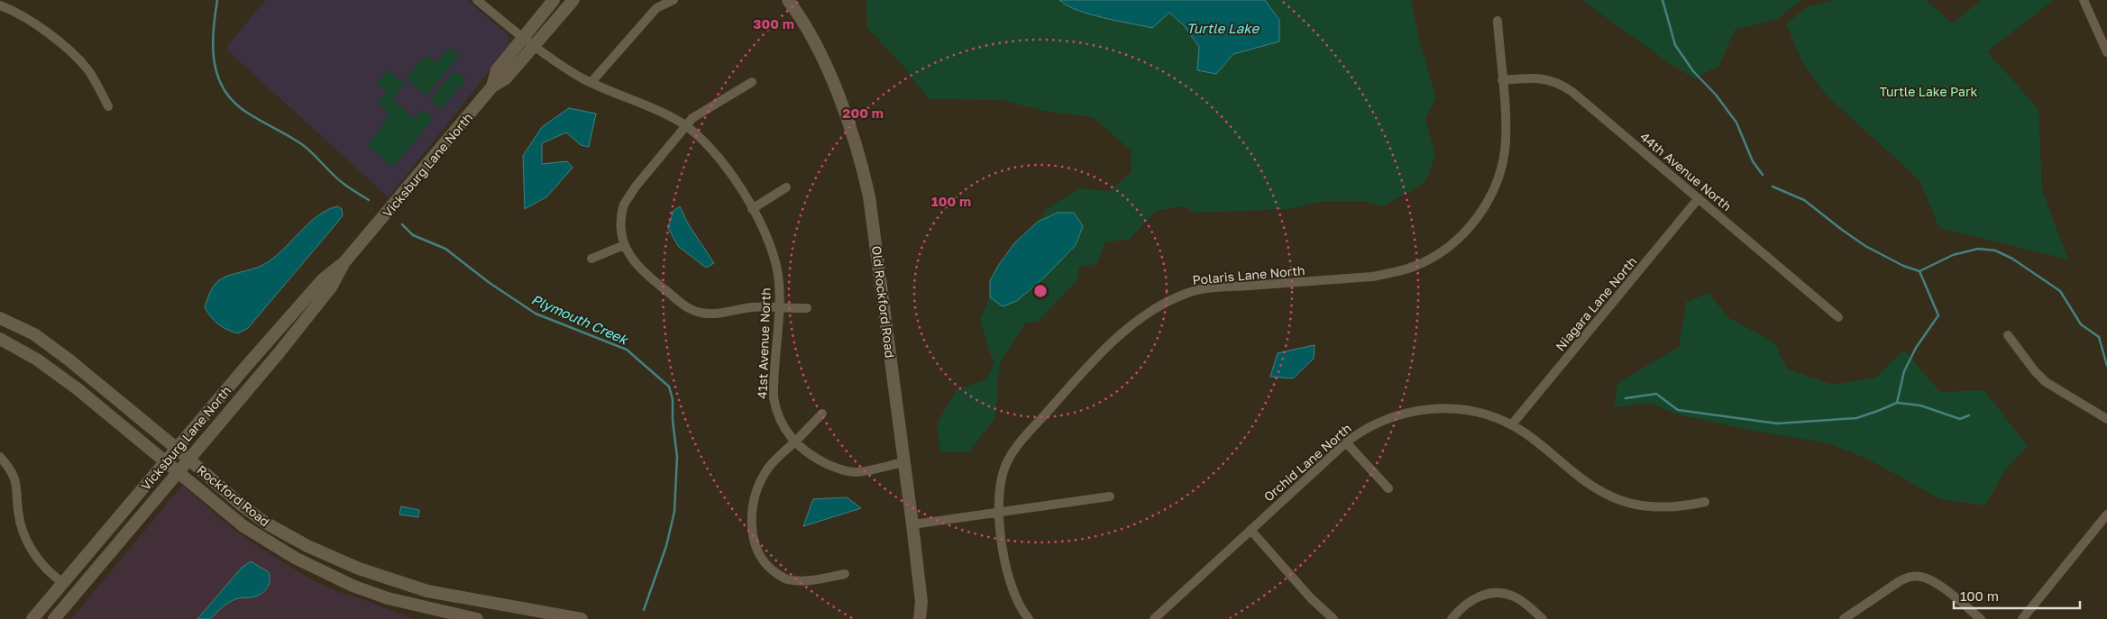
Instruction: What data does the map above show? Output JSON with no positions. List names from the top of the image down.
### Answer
{
  "streets": {
    "main road": ["Vicksburg Lane North", "Old Rockford Road", "Rockford Road"],
    "street": [
      "44th Avenue North",
      "Polaris Lane North",
      "Niagara Lane North",
      "41st Avenue North",
      "Orchid Lane North"
    ]
  },
  "crossings": [
    ["Vicksburg Lane North", "41st Avenue North"],
    ["Vicksburg Lane North", "Rockford Road"],
    ["44th Avenue North", "Polaris Lane North"],
    ["44th Avenue North", "Niagara Lane North"],
    ["Old Rockford Road", "41st Avenue North"],
    ["Niagara Lane North", "Orchid Lane North"]
  ],
  "water": ["Turtle Lake", "Plymouth Creek"],
  "parks": ["Turtle Lake Park"],
  "scale_bar": "100 m",
  "rings": ["300 m", "200 m", "100 m"]
}
